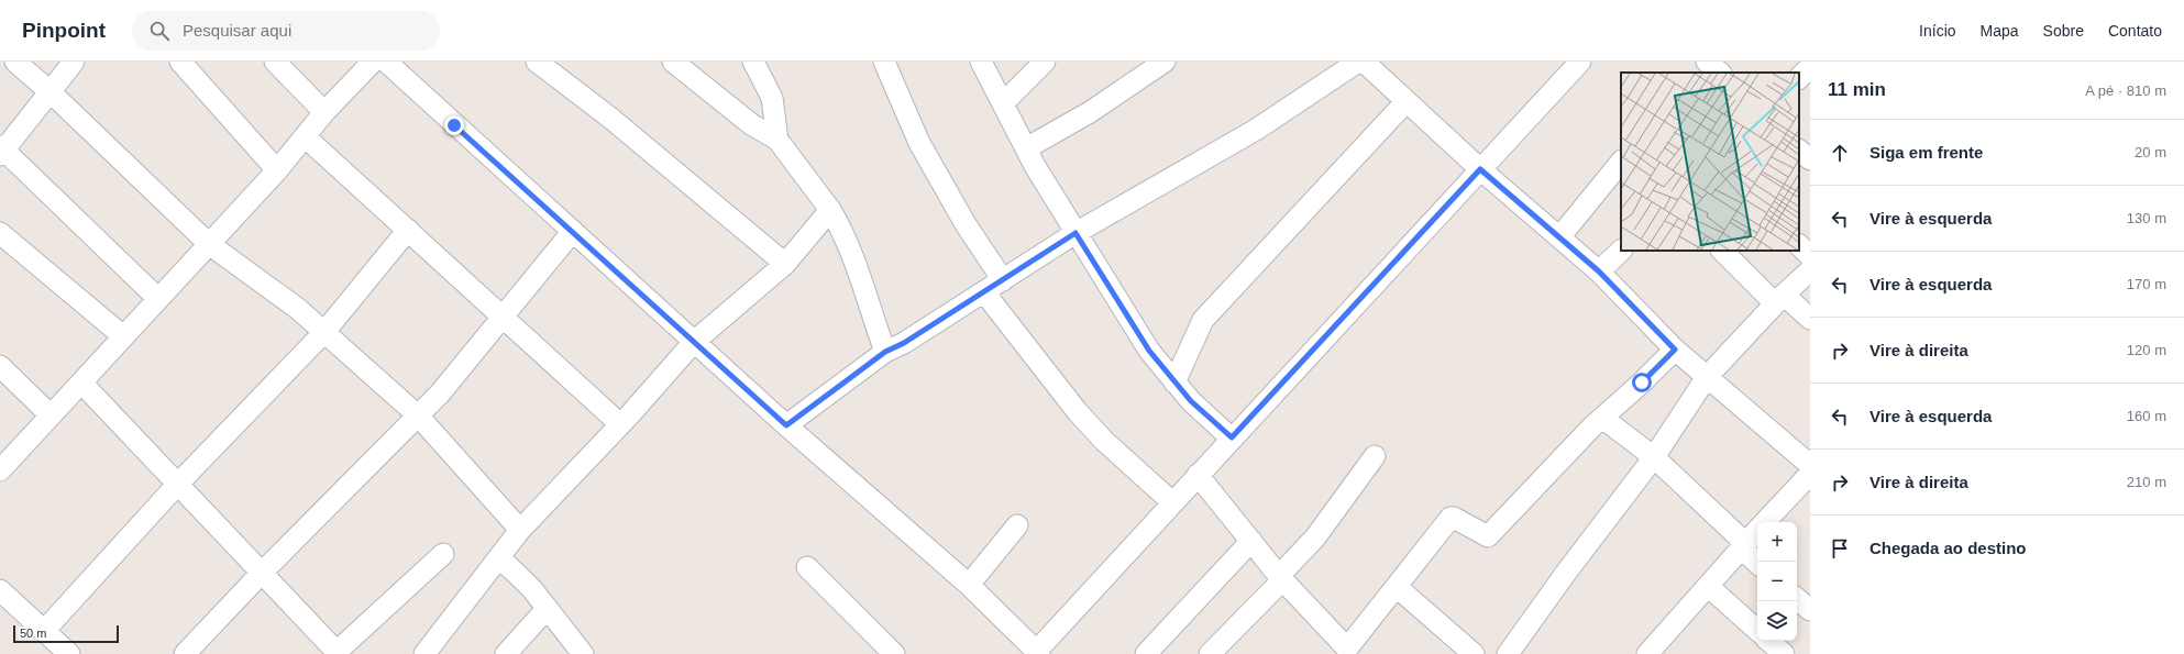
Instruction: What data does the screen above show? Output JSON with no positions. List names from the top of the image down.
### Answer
{
  "scale_bar": "50 m",
  "page": {
    "header": "Pinpoint",
    "search": "Pesquisar aqui",
    "nav": [
      "Início",
      "Mapa",
      "Sobre",
      "Contato"
    ],
    "heading": ["11 min", "A pé · 810 m"],
    "list": [
      ["Siga em frente", "20 m"],
      ["Vire à esquerda", "130 m"],
      ["Vire à esquerda", "170 m"],
      ["Vire à direita", "120 m"],
      ["Vire à esquerda", "160 m"],
      ["Vire à direita", "210 m"],
      "Chegada ao destino"
    ],
    "map_buttons": ["+", "−"],
    "scale": "50 m"
  }
}
